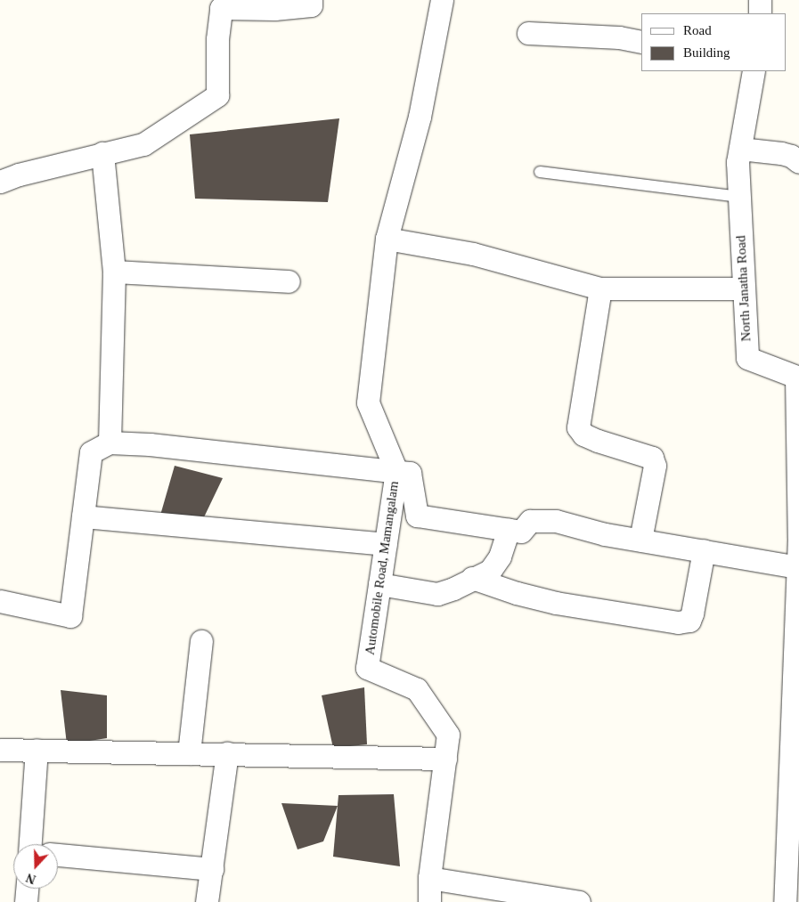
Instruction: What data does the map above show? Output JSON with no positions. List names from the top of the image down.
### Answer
{
  "streets": {
    "street": ["North Janatha Road", "Automobile Road, Mamangalam"]
  },
  "legend": ["Road", "Building"],
  "north": "bottom"
}
